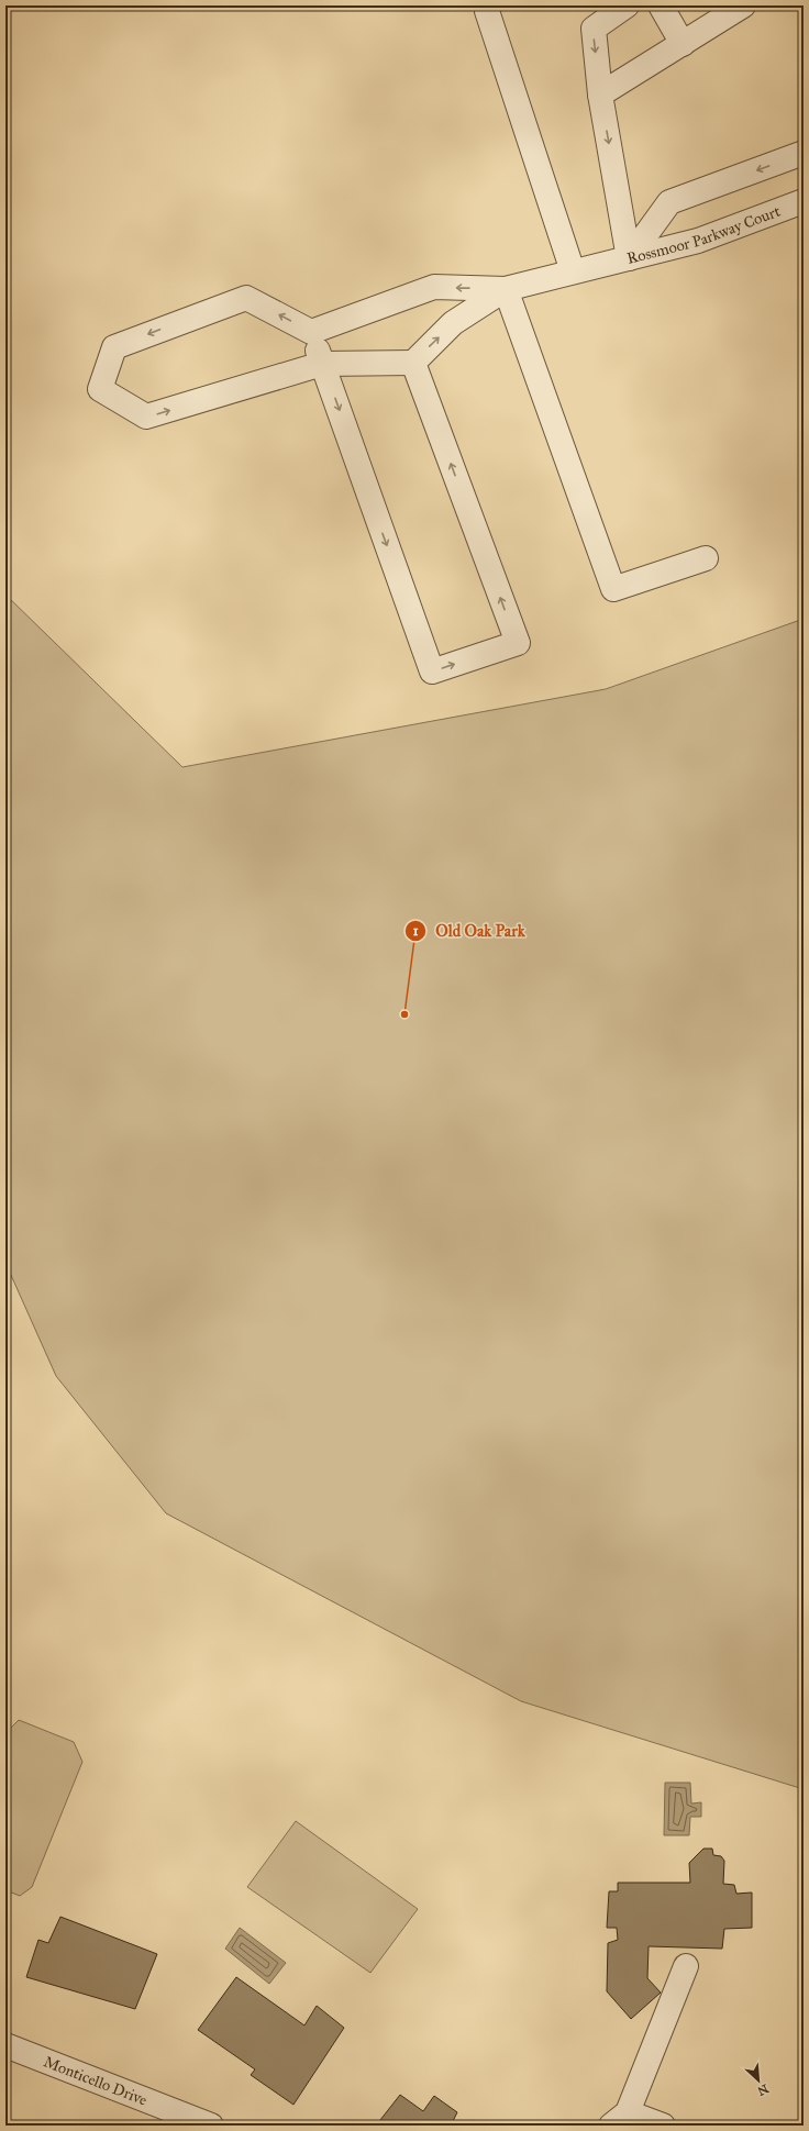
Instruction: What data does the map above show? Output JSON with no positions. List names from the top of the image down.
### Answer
{
  "streets": {
    "street": ["Rossmoor Parkway Court", "Monticello Drive"]
  },
  "places": ["Old Oak Park"],
  "north": "bottom right"
}
